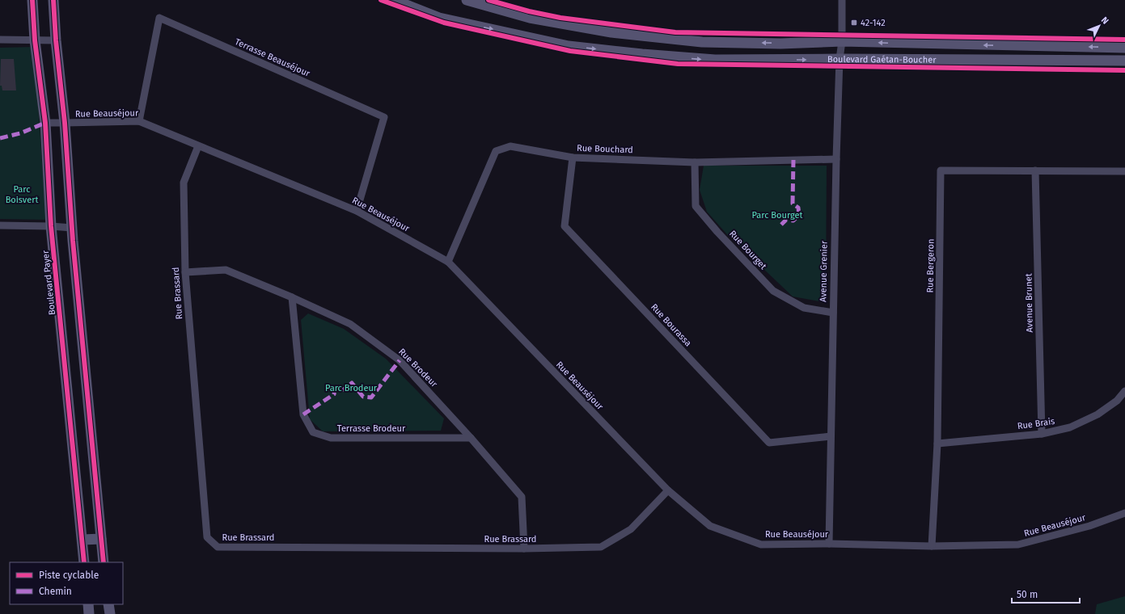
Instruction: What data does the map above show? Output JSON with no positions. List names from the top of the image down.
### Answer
{
  "streets": {
    "main road": ["Boulevard Gaétan-Boucher", "Boulevard Payer"],
    "street": [
      "Terrasse Beauséjour",
      "Rue Beauséjour",
      "Rue Bouchard",
      "Rue Bourget",
      "Rue Bergeron",
      "Avenue Grenier",
      "Rue Brassard",
      "Avenue Brunet",
      "Rue Bourassa",
      "Rue Brodeur",
      "Rue Brais",
      "Terrasse Brodeur"
    ]
  },
  "crossings": [
    ["Terrasse Beauséjour", "Rue Beauséjour"],
    ["Boulevard Gaétan-Boucher", "Avenue Grenier"],
    ["Rue Beauséjour", "Rue Bouchard"],
    ["Rue Beauséjour", "Rue Bergeron"],
    ["Rue Beauséjour", "Avenue Grenier"],
    ["Rue Beauséjour", "Boulevard Payer"],
    ["Rue Beauséjour", "Rue Brassard"],
    ["Rue Bouchard", "Rue Bourget"],
    ["Rue Bouchard", "Avenue Grenier"],
    ["Rue Bouchard", "Rue Bourassa"],
    ["Rue Bourget", "Avenue Grenier"],
    ["Rue Bergeron", "Avenue Brunet"],
    ["Rue Bergeron", "Rue Brais"],
    ["Avenue Grenier", "Rue Bourassa"],
    ["Rue Brassard", "Rue Brodeur"],
    ["Avenue Brunet", "Rue Brais"],
    ["Rue Brodeur", "Terrasse Brodeur"]
  ],
  "parks": ["Parc Boisvert", "Parc Bourget", "Parc Brodeur"],
  "places": {
    "transit": ["42-142"]
  },
  "legend": ["Piste cyclable", "Chemin"],
  "scale_bar": "50 m",
  "north": "top right"
}
